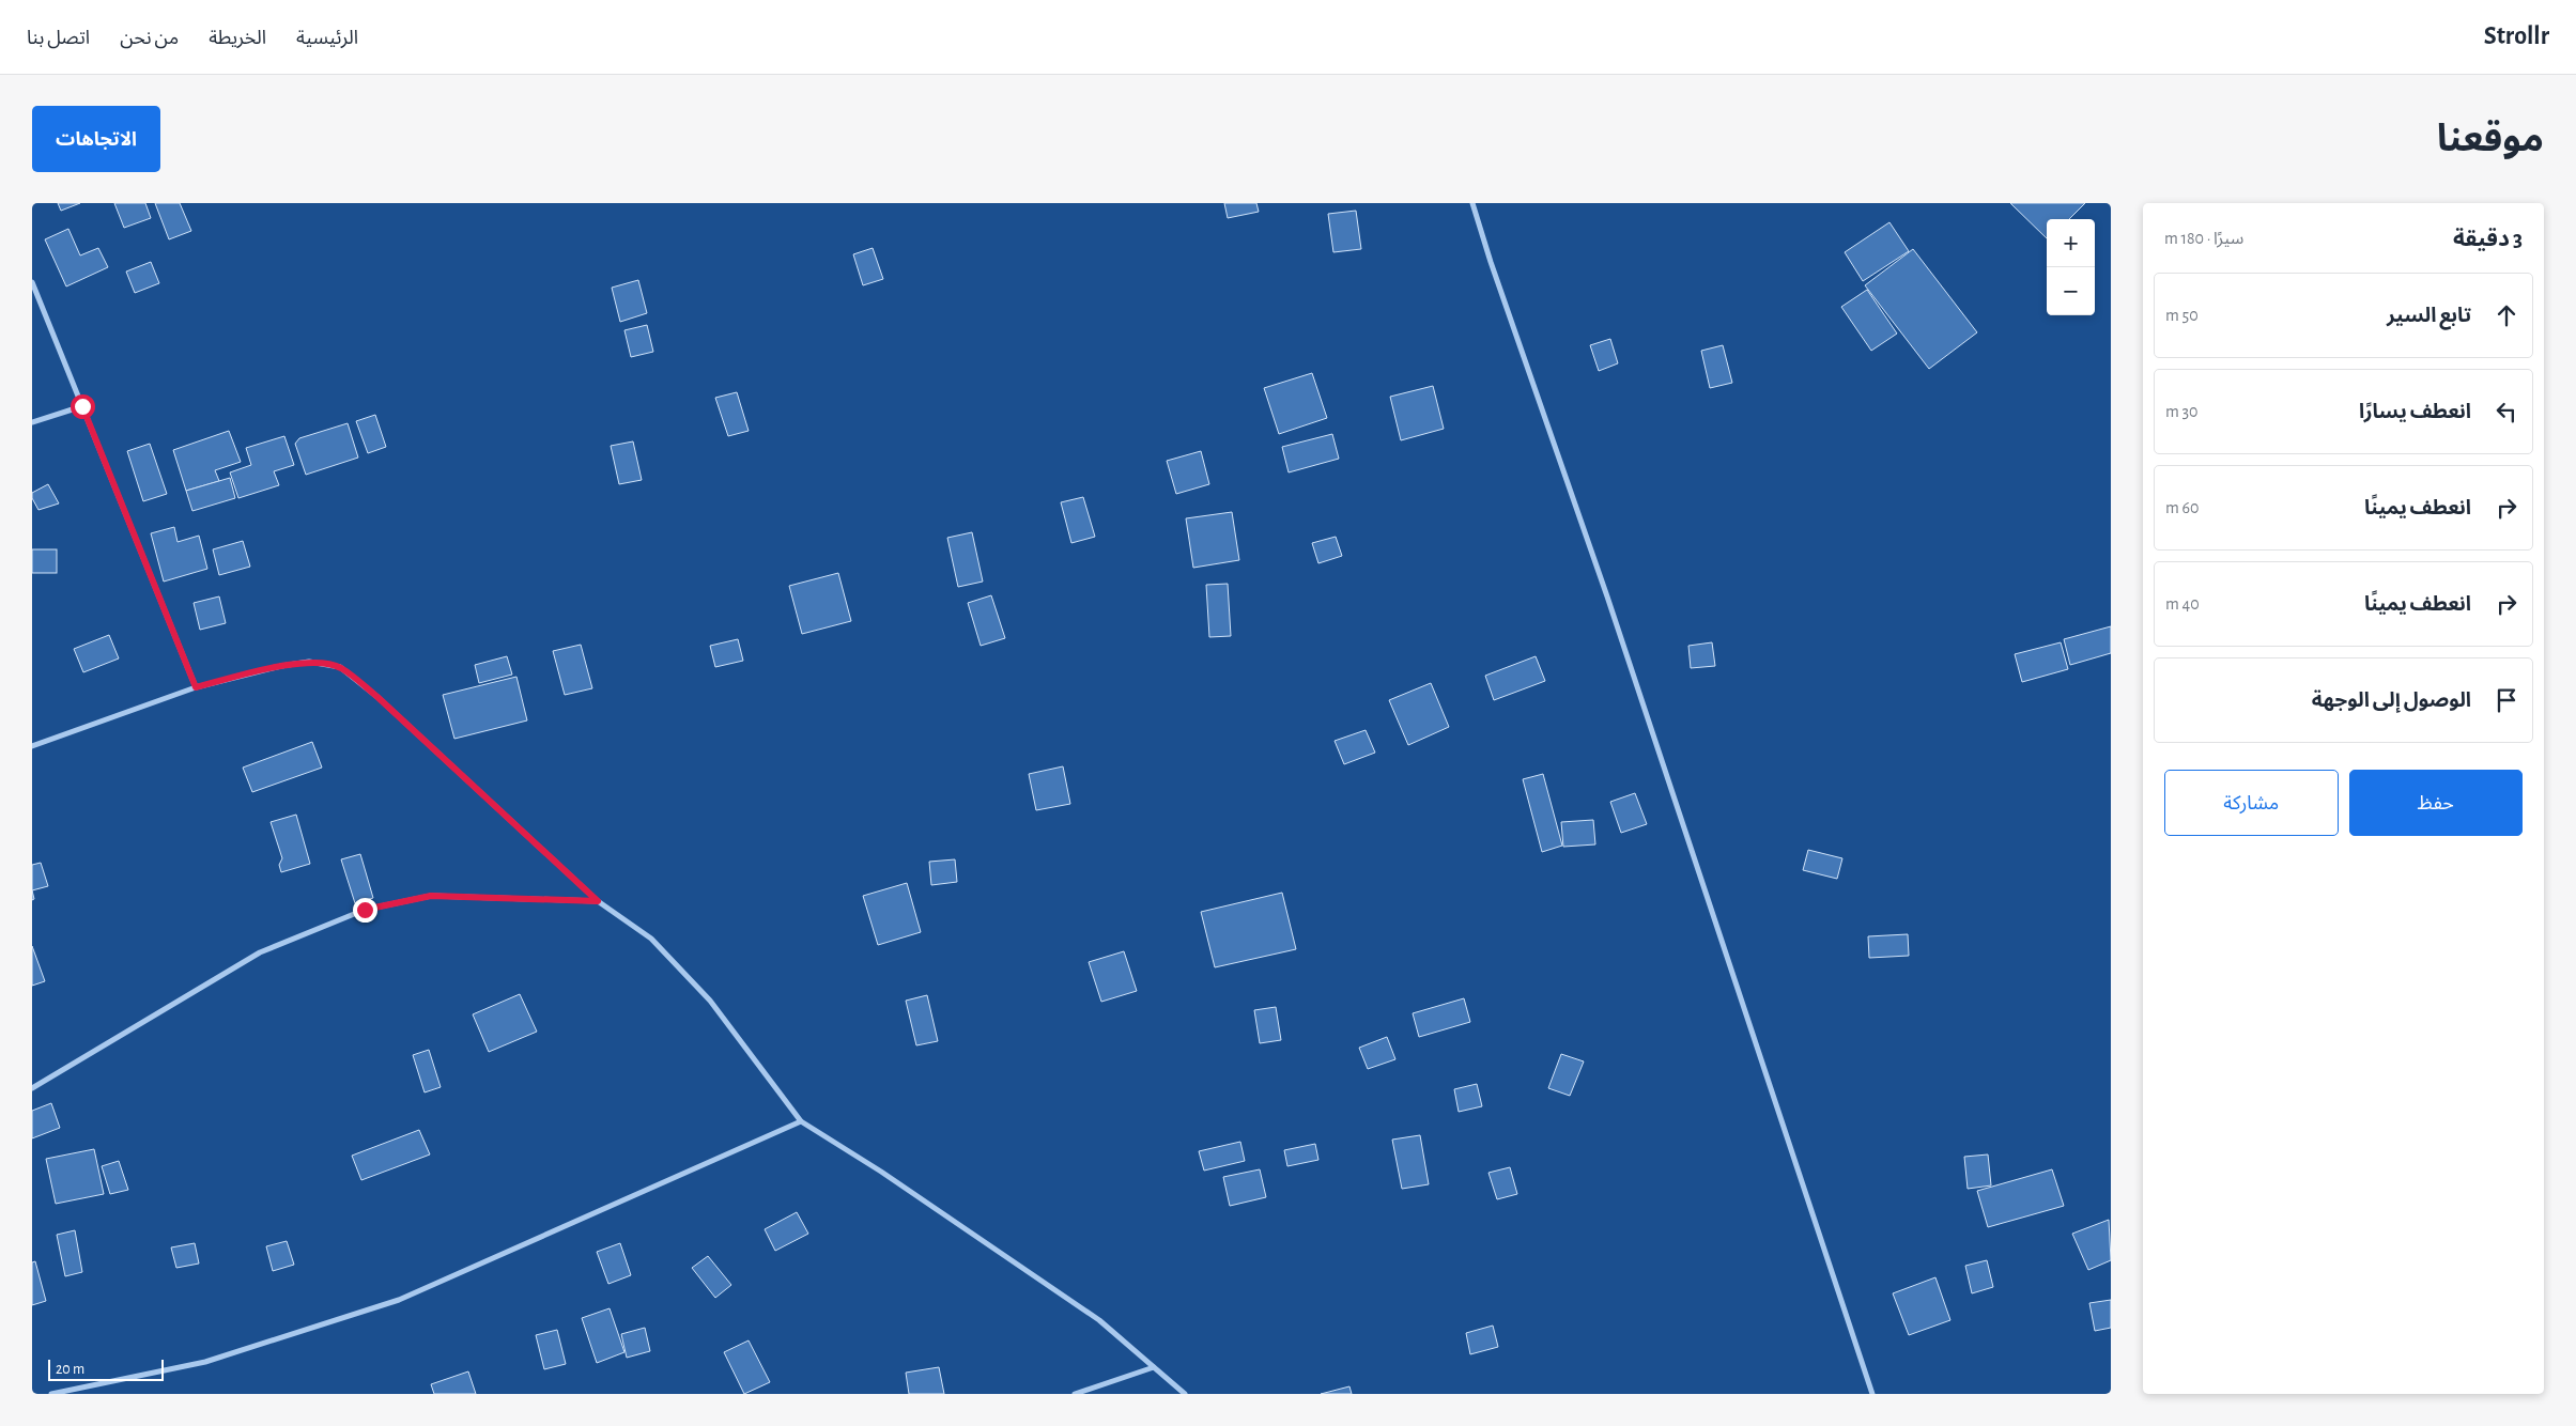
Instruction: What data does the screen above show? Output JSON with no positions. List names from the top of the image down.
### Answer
{
  "scale_bar": "20 m",
  "page": {
    "header": "Strollr",
    "nav": [
      "الرئيسية",
      "الخريطة",
      "من نحن",
      "اتصل بنا"
    ],
    "title": "موقعنا",
    "buttons": [
      "الاتجاهات",
      ["حفظ", "مشاركة"]
    ],
    "heading": ["3 دقيقة", "سيرًا · 180 m"],
    "map_buttons": ["+", "−"],
    "list": [
      ["تابع السير", "50 m"],
      ["انعطف يسارًا", "30 m"],
      ["انعطف يمينًا", "60 m"],
      ["انعطف يمينًا", "40 m"],
      "الوصول إلى الوجهة"
    ],
    "scale": "20 m"
  }
}
